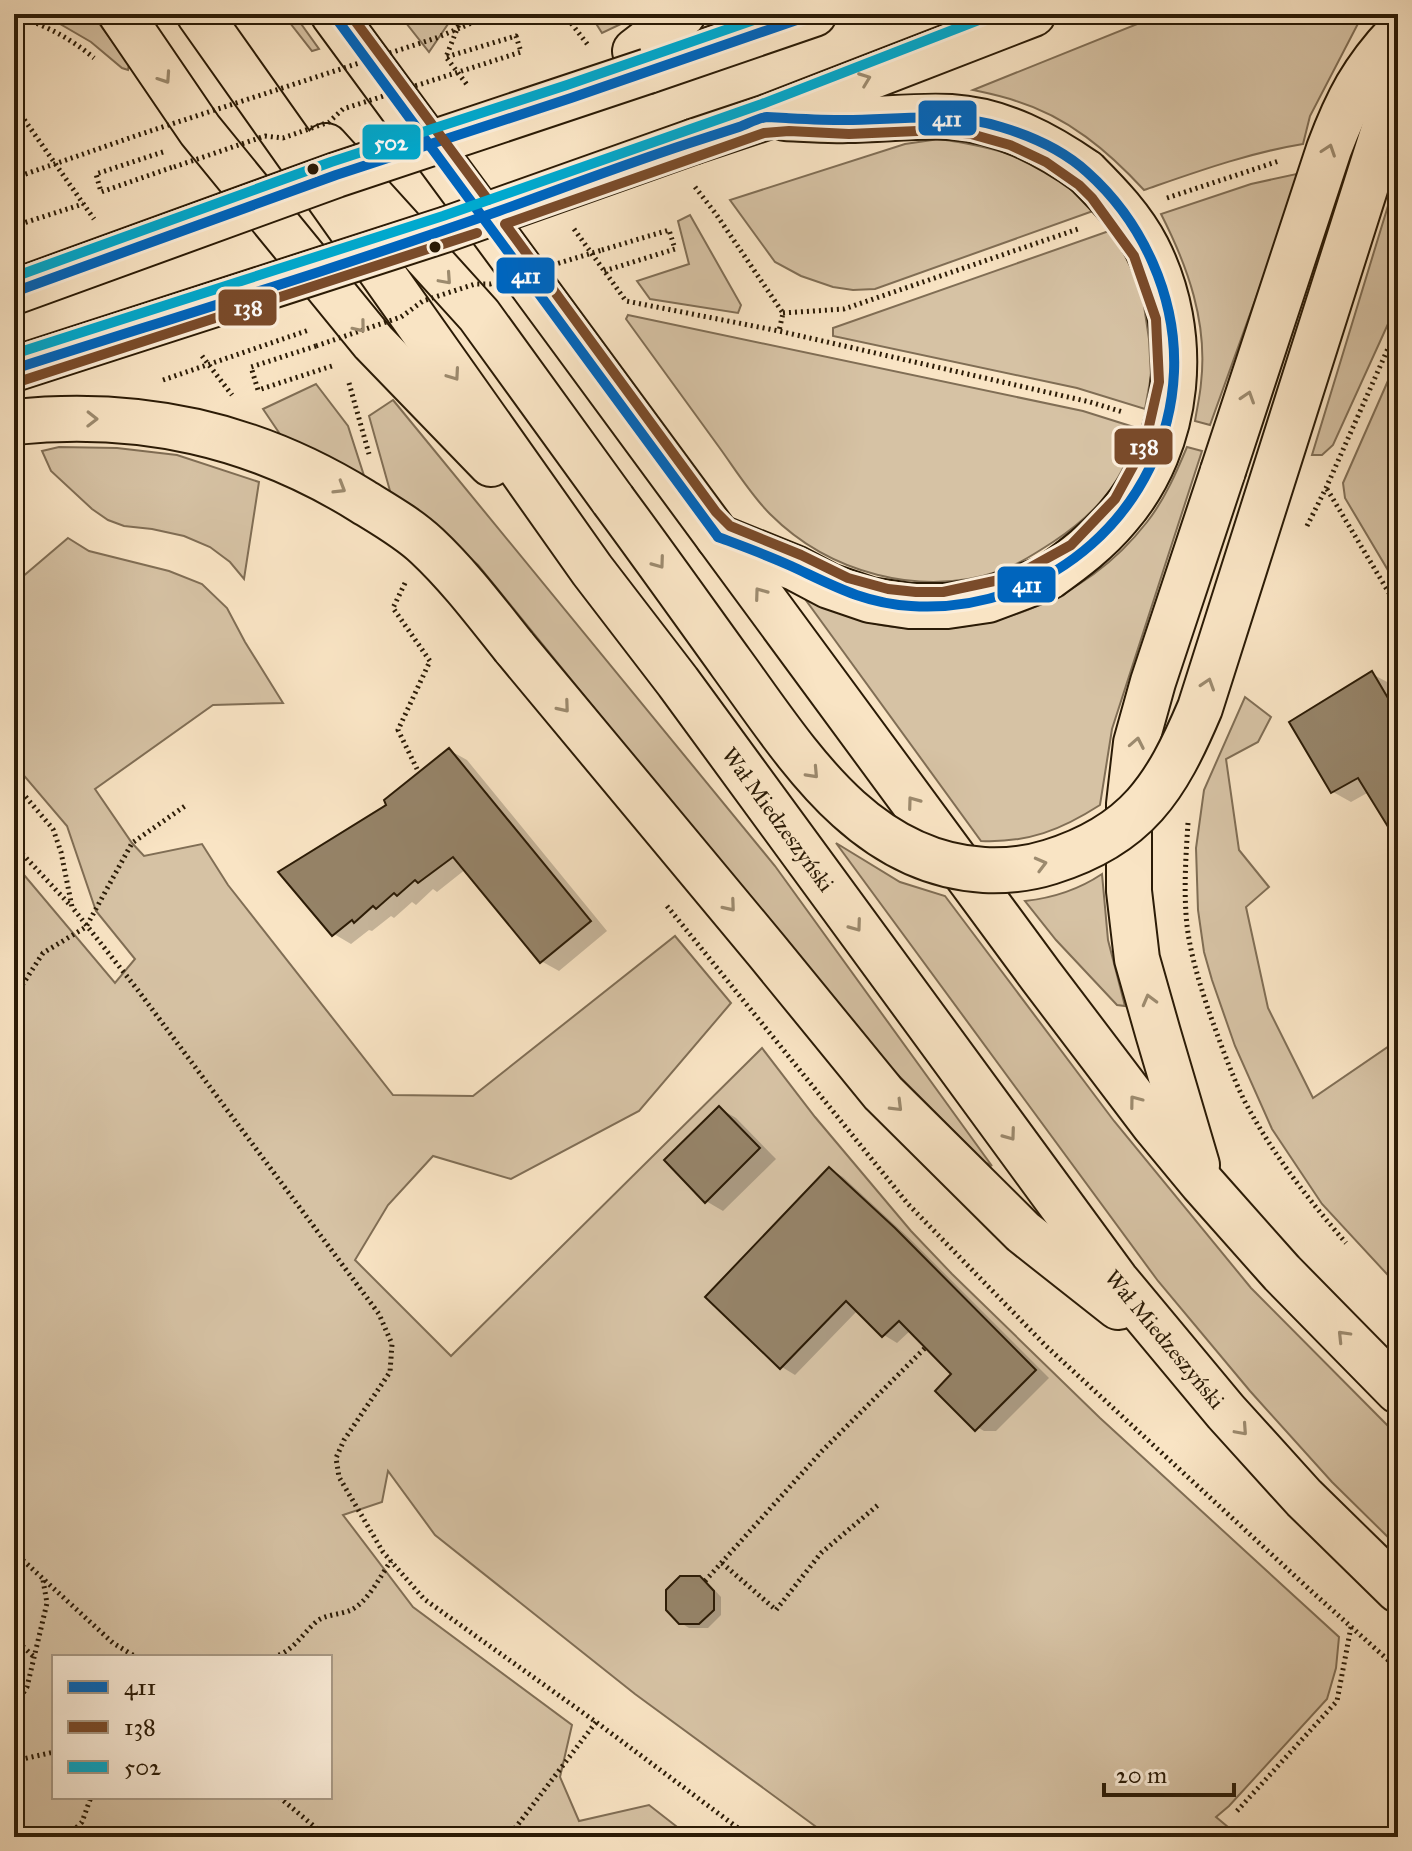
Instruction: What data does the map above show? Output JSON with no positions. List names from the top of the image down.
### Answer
{
  "streets": {
    "main road": ["Wał Miedzeszyński"]
  },
  "lines": ["transit line 411", "transit line 138", "transit line 502"],
  "legend": ["411", "138", "502"],
  "scale_bar": "20 m"
}
